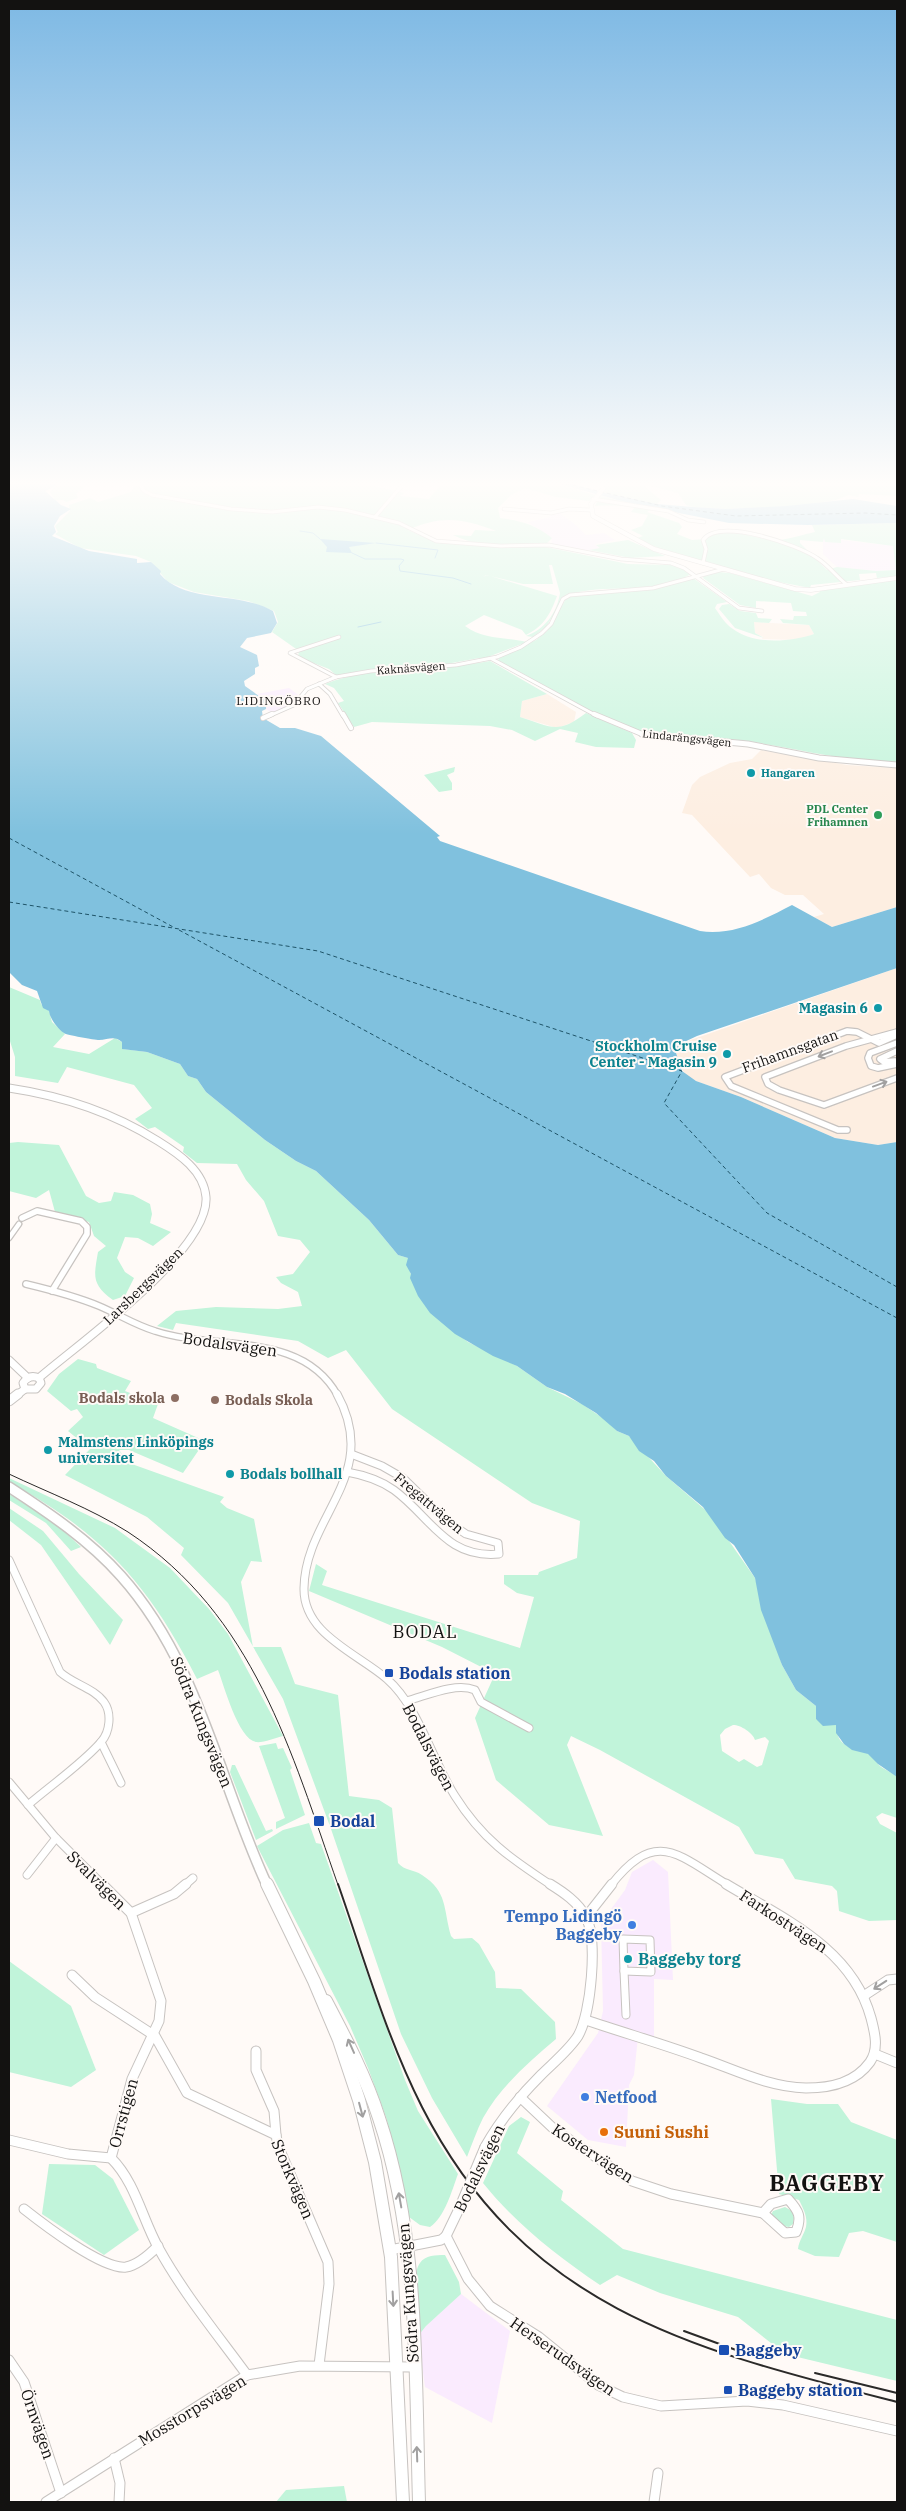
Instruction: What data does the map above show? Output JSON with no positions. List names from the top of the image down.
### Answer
{
  "streets": {
    "main road": ["Södra Kungsvägen"],
    "street": [
      "Kaknäsvägen",
      "Lindarängsvägen",
      "Frihamnsgatan",
      "Larsbergsvägen",
      "Bodalsvägen",
      "Fregattvägen",
      "Svalvägen",
      "Farkostvägen",
      "Orrstigen",
      "Kostervägen",
      "Storkvägen",
      "Herserudsvägen",
      "Mosstorpsvägen",
      "Örnvägen"
    ]
  },
  "crossings": [
    ["Kaknäsvägen", "Lindarängsvägen"],
    ["Larsbergsvägen", "Bodalsvägen"],
    ["Bodalsvägen", "Fregattvägen"],
    ["Bodalsvägen", "Farkostvägen"],
    ["Bodalsvägen", "Kostervägen"],
    ["Bodalsvägen", "Herserudsvägen"],
    ["Södra Kungsvägen", "Mosstorpsvägen"],
    ["Svalvägen", "Orrstigen"],
    ["Orrstigen", "Storkvägen"],
    ["Orrstigen", "Mosstorpsvägen"],
    ["Storkvägen", "Mosstorpsvägen"],
    ["Mosstorpsvägen", "Örnvägen"]
  ],
  "districts": ["LIDINGÖBRO", "BODAL", "BAGGEBY"],
  "places": {
    "other": [
      "Hangaren",
      "PDL Center Frihamnen",
      "Magasin 6",
      "Stockholm Cruise Center - Magasin 9",
      "Bodals skola",
      "Bodals Skola",
      "Malmstens Linköpings universitet",
      "Bodals bollhall",
      "Tempo Lidingö Baggeby",
      "Baggeby torg",
      "Netfood",
      "Suuni Sushi"
    ],
    "transit": [
      "Bodals station",
      "Bodal",
      "Baggeby",
      "Baggeby station"
    ]
  }
}
